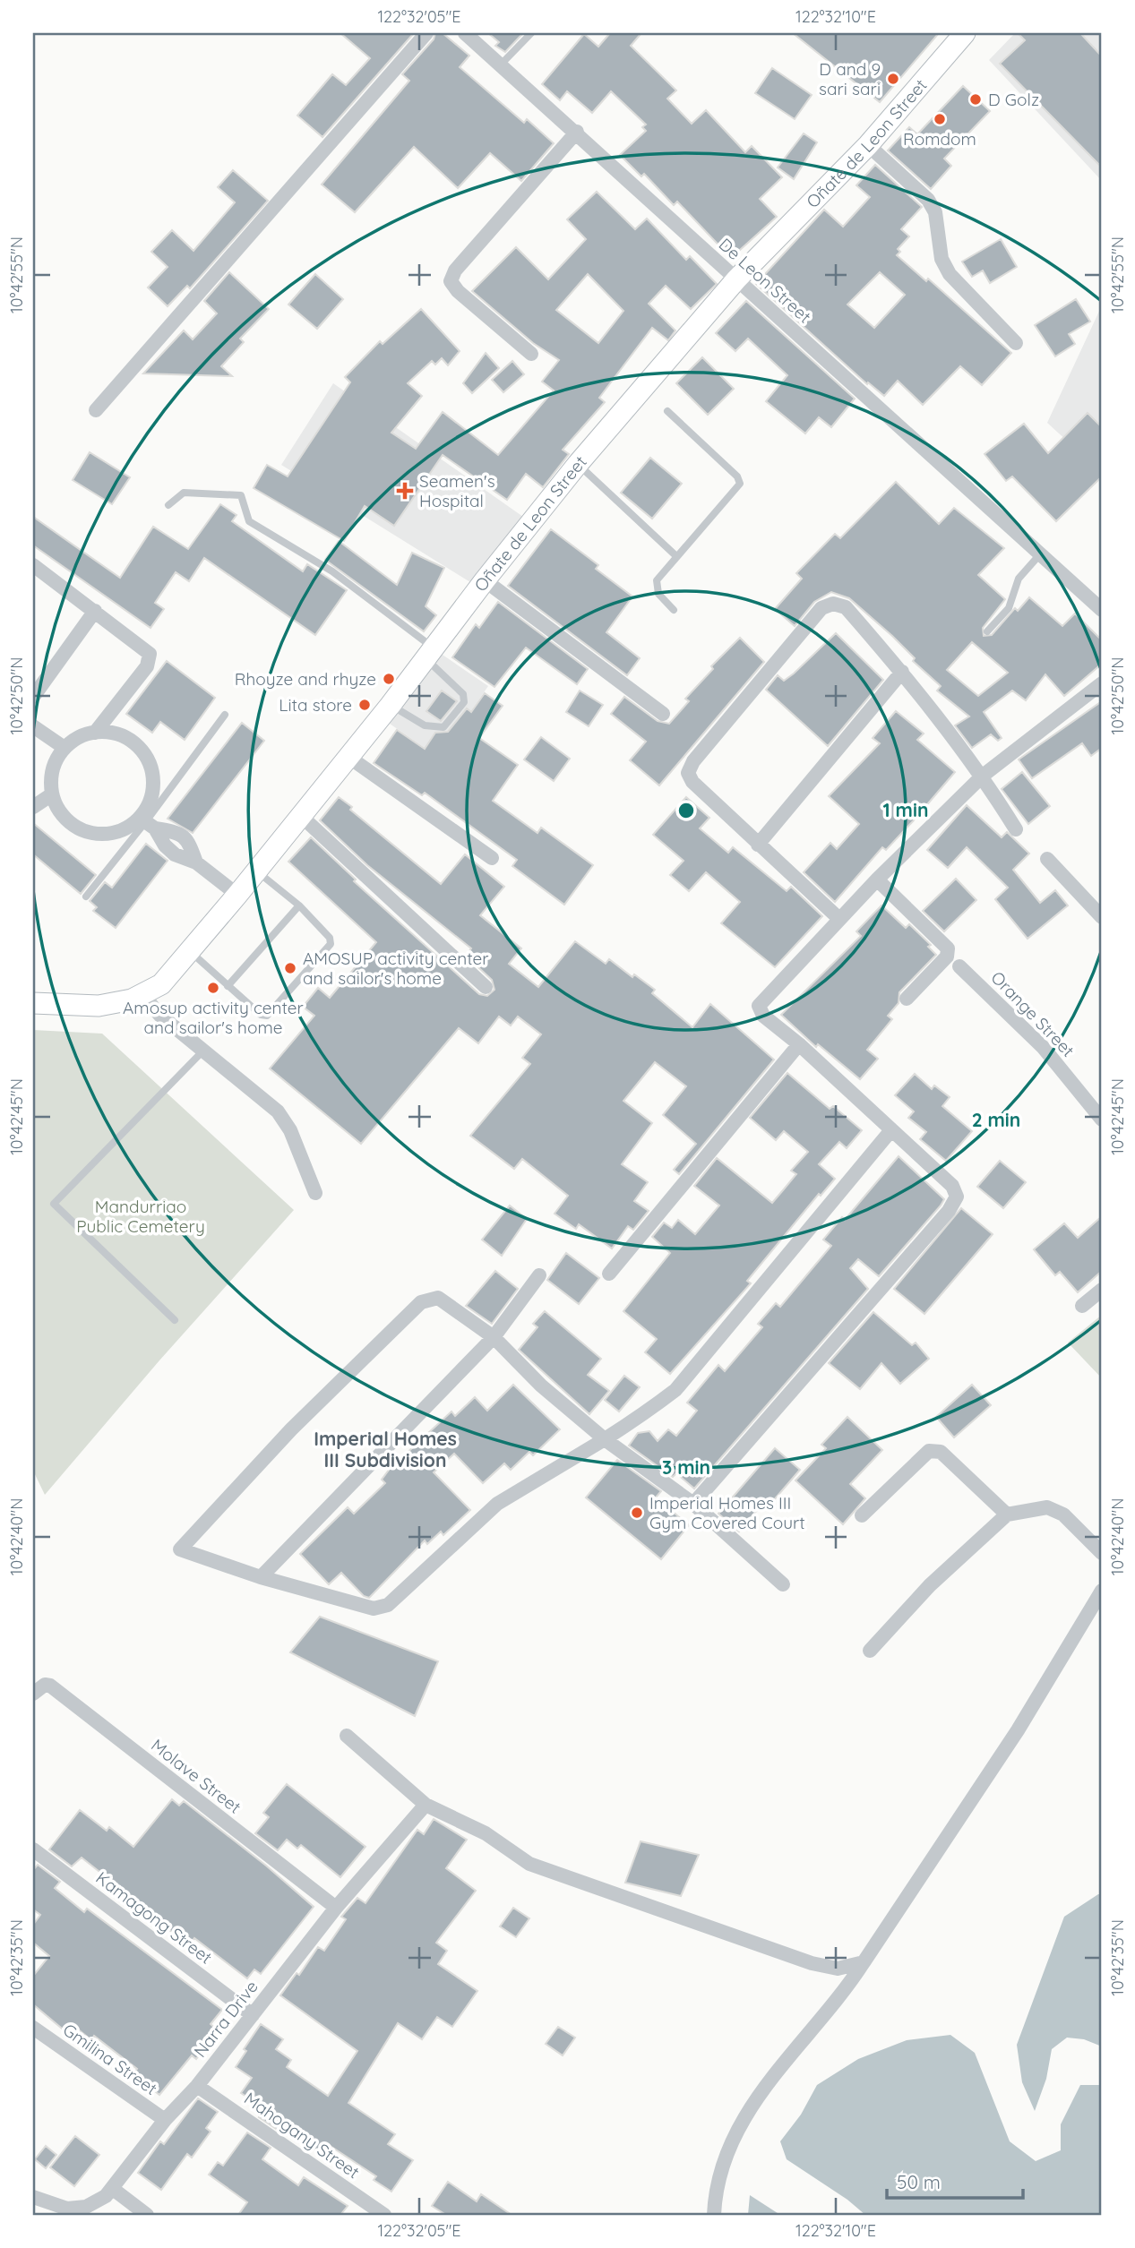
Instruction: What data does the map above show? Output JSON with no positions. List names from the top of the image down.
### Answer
{
  "streets": {
    "main road": ["Oñate de Leon Street"],
    "street": [
      "De Leon Street",
      "Orange Street",
      "Molave Street",
      "Kamagong Street",
      "Narra Drive",
      "Gmilina Street",
      "Mahogany Street"
    ]
  },
  "crossings": [
    ["Oñate de Leon Street", "De Leon Street"],
    ["Molave Street", "Narra Drive"],
    ["Kamagong Street", "Narra Drive"],
    ["Narra Drive", "Gmilina Street"],
    ["Narra Drive", "Mahogany Street"]
  ],
  "districts": ["Imperial Homes III Subdivision"],
  "parks": ["Mandurriao Public Cemetery"],
  "places": {
    "other": [
      "D and 9 sari sari",
      "D Golz",
      "Romdom",
      "Rhoyze and rhyze",
      "Lita store",
      "AMOSUP activity center and sailor's home",
      "Amosup activity center and sailor's home",
      "Imperial Homes III Gym Covered Court"
    ],
    "health": ["Seamen's Hospital"]
  },
  "scale_bar": "50 m",
  "coordinates": [
    "122°32'05\"E",
    "122°32'10\"E",
    "10°42'55\"N",
    "10°42'50\"N",
    "10°42'45\"N",
    "10°42'40\"N",
    "10°42'35\"N"
  ],
  "rings": ["1 min", "2 min", "3 min"]
}
